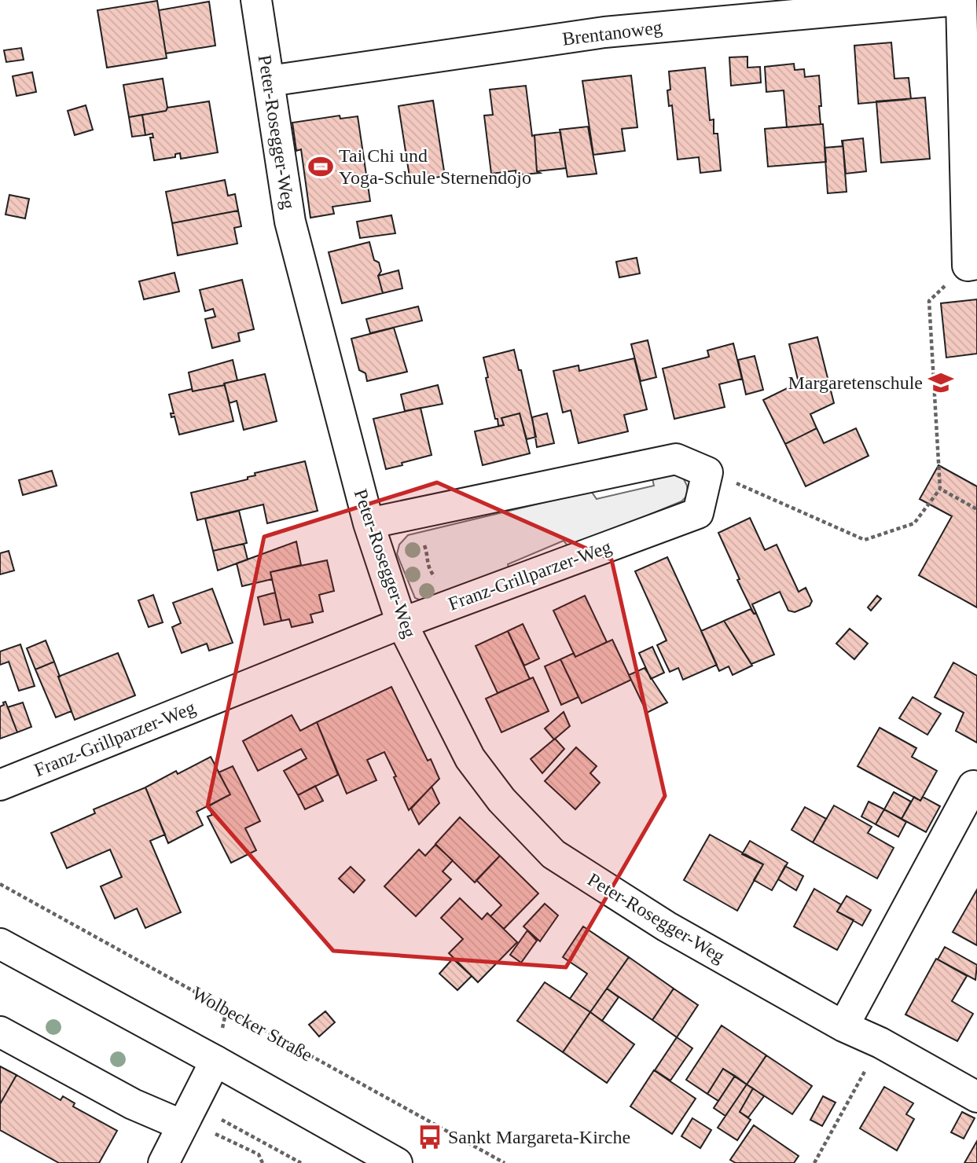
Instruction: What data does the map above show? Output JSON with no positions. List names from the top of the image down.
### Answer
{
  "streets": {
    "street": ["Brentanoweg", "Peter-Rosegger-Weg", "Franz-Grillparzer-Weg"],
    "path": ["Wolbecker Straße"]
  },
  "crossings": [
    ["Brentanoweg", "Peter-Rosegger-Weg"],
    ["Peter-Rosegger-Weg", "Franz-Grillparzer-Weg"]
  ],
  "places": {
    "sports": ["Tai Chi und Yoga-Schule Sternendojo"],
    "school or university": ["Margaretenschule"],
    "bus stop": ["Sankt Margareta-Kirche"]
  }
}
